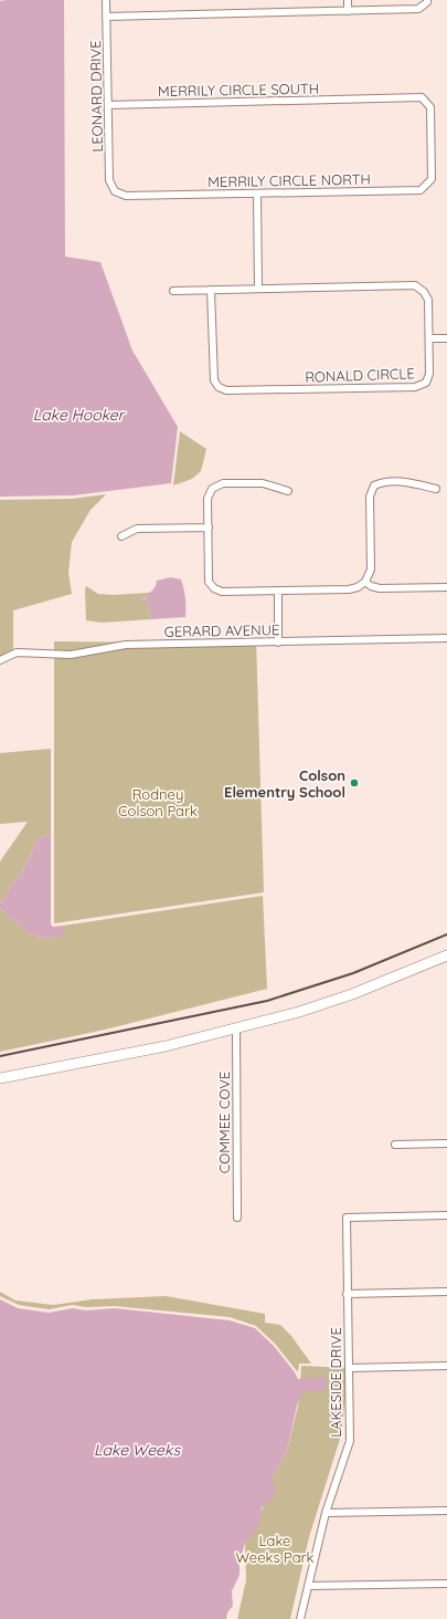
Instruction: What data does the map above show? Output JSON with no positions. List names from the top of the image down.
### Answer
{
  "streets": {
    "street": [
      "MERRILY CIRCLE SOUTH",
      "LEONARD DRIVE",
      "MERRILY CIRCLE NORTH",
      "RONALD CIRCLE",
      "GERARD AVENUE",
      "COMMEE COVE",
      "LAKESIDE DRIVE"
    ]
  },
  "crossings": [
    ["MERRILY CIRCLE SOUTH", "LEONARD DRIVE"],
    ["MERRILY CIRCLE SOUTH", "MERRILY CIRCLE NORTH"],
    ["LEONARD DRIVE", "MERRILY CIRCLE NORTH"]
  ],
  "water": ["Lake Hooker", "Lake Weeks"],
  "parks": ["Rodney Colson Park", "Lake Weeks Park"],
  "places": ["Colson Elementry School"]
}
